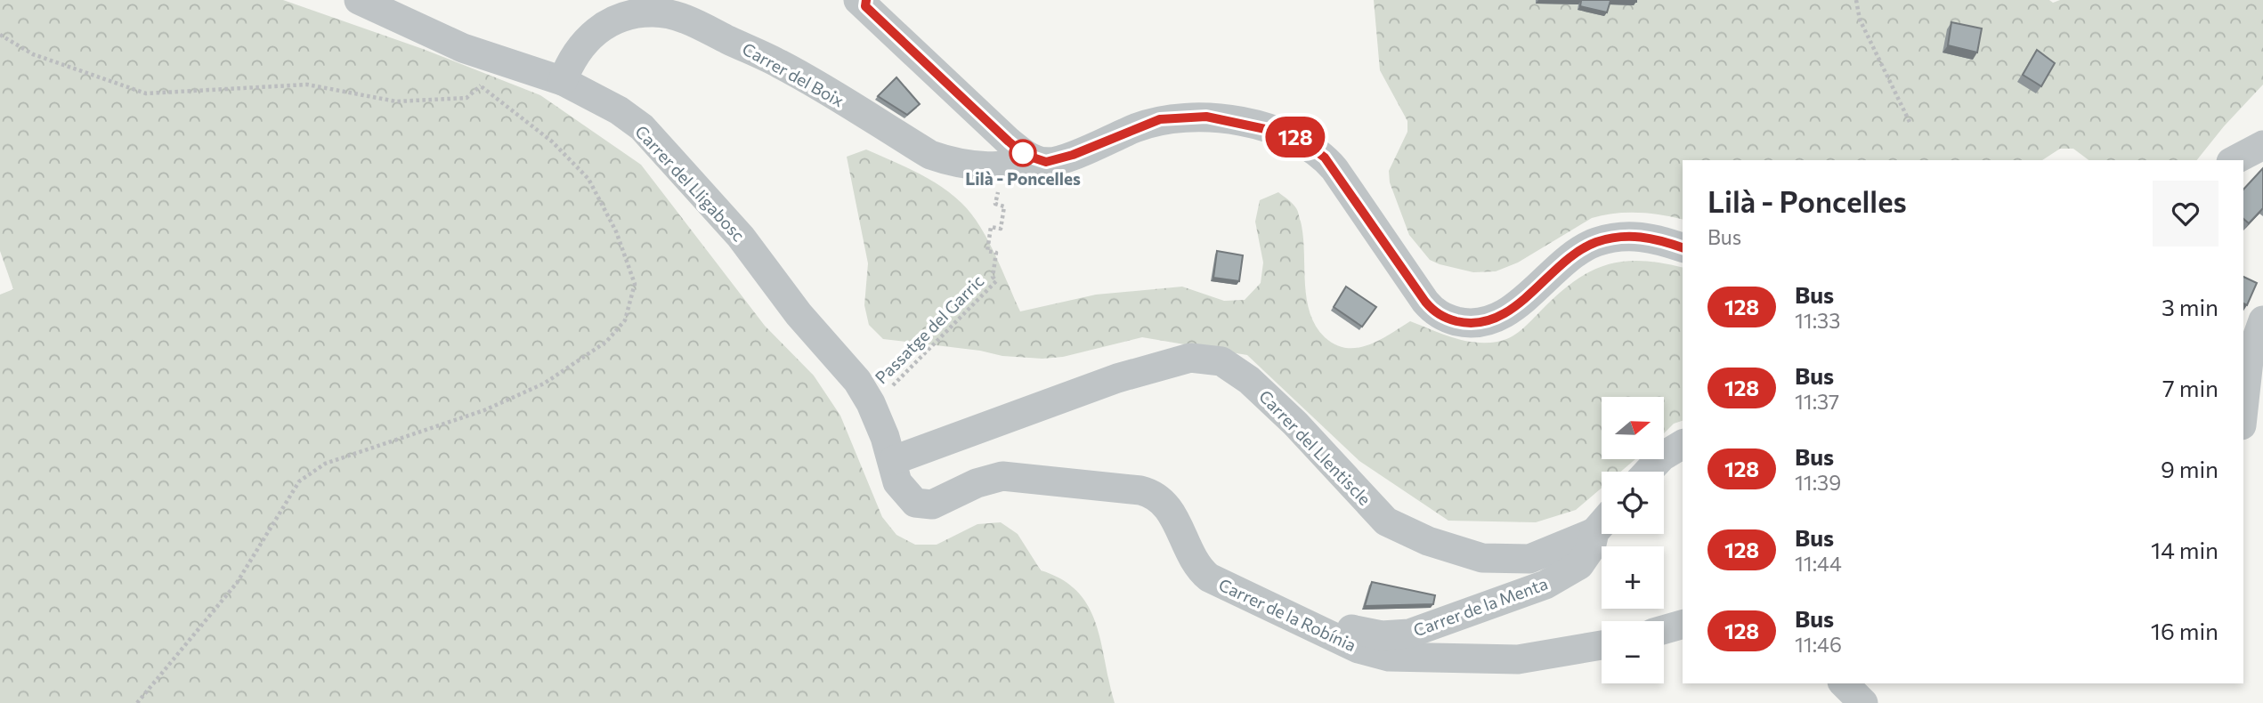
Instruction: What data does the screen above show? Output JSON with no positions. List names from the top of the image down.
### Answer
{
  "streets": {
    "street": [
      "Carrer del Boix",
      "Carrer del Lligabosc",
      "Carrer del Llentiscle",
      "Carrer de la Menta",
      "Carrer de la Robínia"
    ],
    "path": ["Passatge del Garric"]
  },
  "crossings": [
    ["Carrer del Boix", "Carrer del Lligabosc"],
    ["Carrer del Lligabosc", "Passatge del Garric"],
    ["Carrer del Lligabosc", "Carrer del Llentiscle"],
    ["Carrer del Lligabosc", "Carrer de la Robínia"],
    ["Carrer del Llentiscle", "Carrer de la Robínia"],
    ["Carrer de la Menta", "Carrer de la Robínia"]
  ],
  "places": ["Lilà - Poncelles"],
  "lines": ["bus line 128"],
  "north": "right",
  "page": {
    "on_map": "128",
    "heading": ["Lilà - Poncelles", "Bus"],
    "list": [
      {
        "mark": "128",
        "name": "Bus",
        "note": "11:33",
        "value": "3 min"
      },
      {
        "mark": "128",
        "name": "Bus",
        "note": "11:37",
        "value": "7 min"
      },
      {
        "mark": "128",
        "name": "Bus",
        "note": "11:39",
        "value": "9 min"
      },
      {
        "mark": "128",
        "name": "Bus",
        "note": "11:44",
        "value": "14 min"
      },
      {
        "mark": "128",
        "name": "Bus",
        "note": "11:46",
        "value": "16 min"
      }
    ],
    "map_buttons": ["+", "−"]
  }
}
